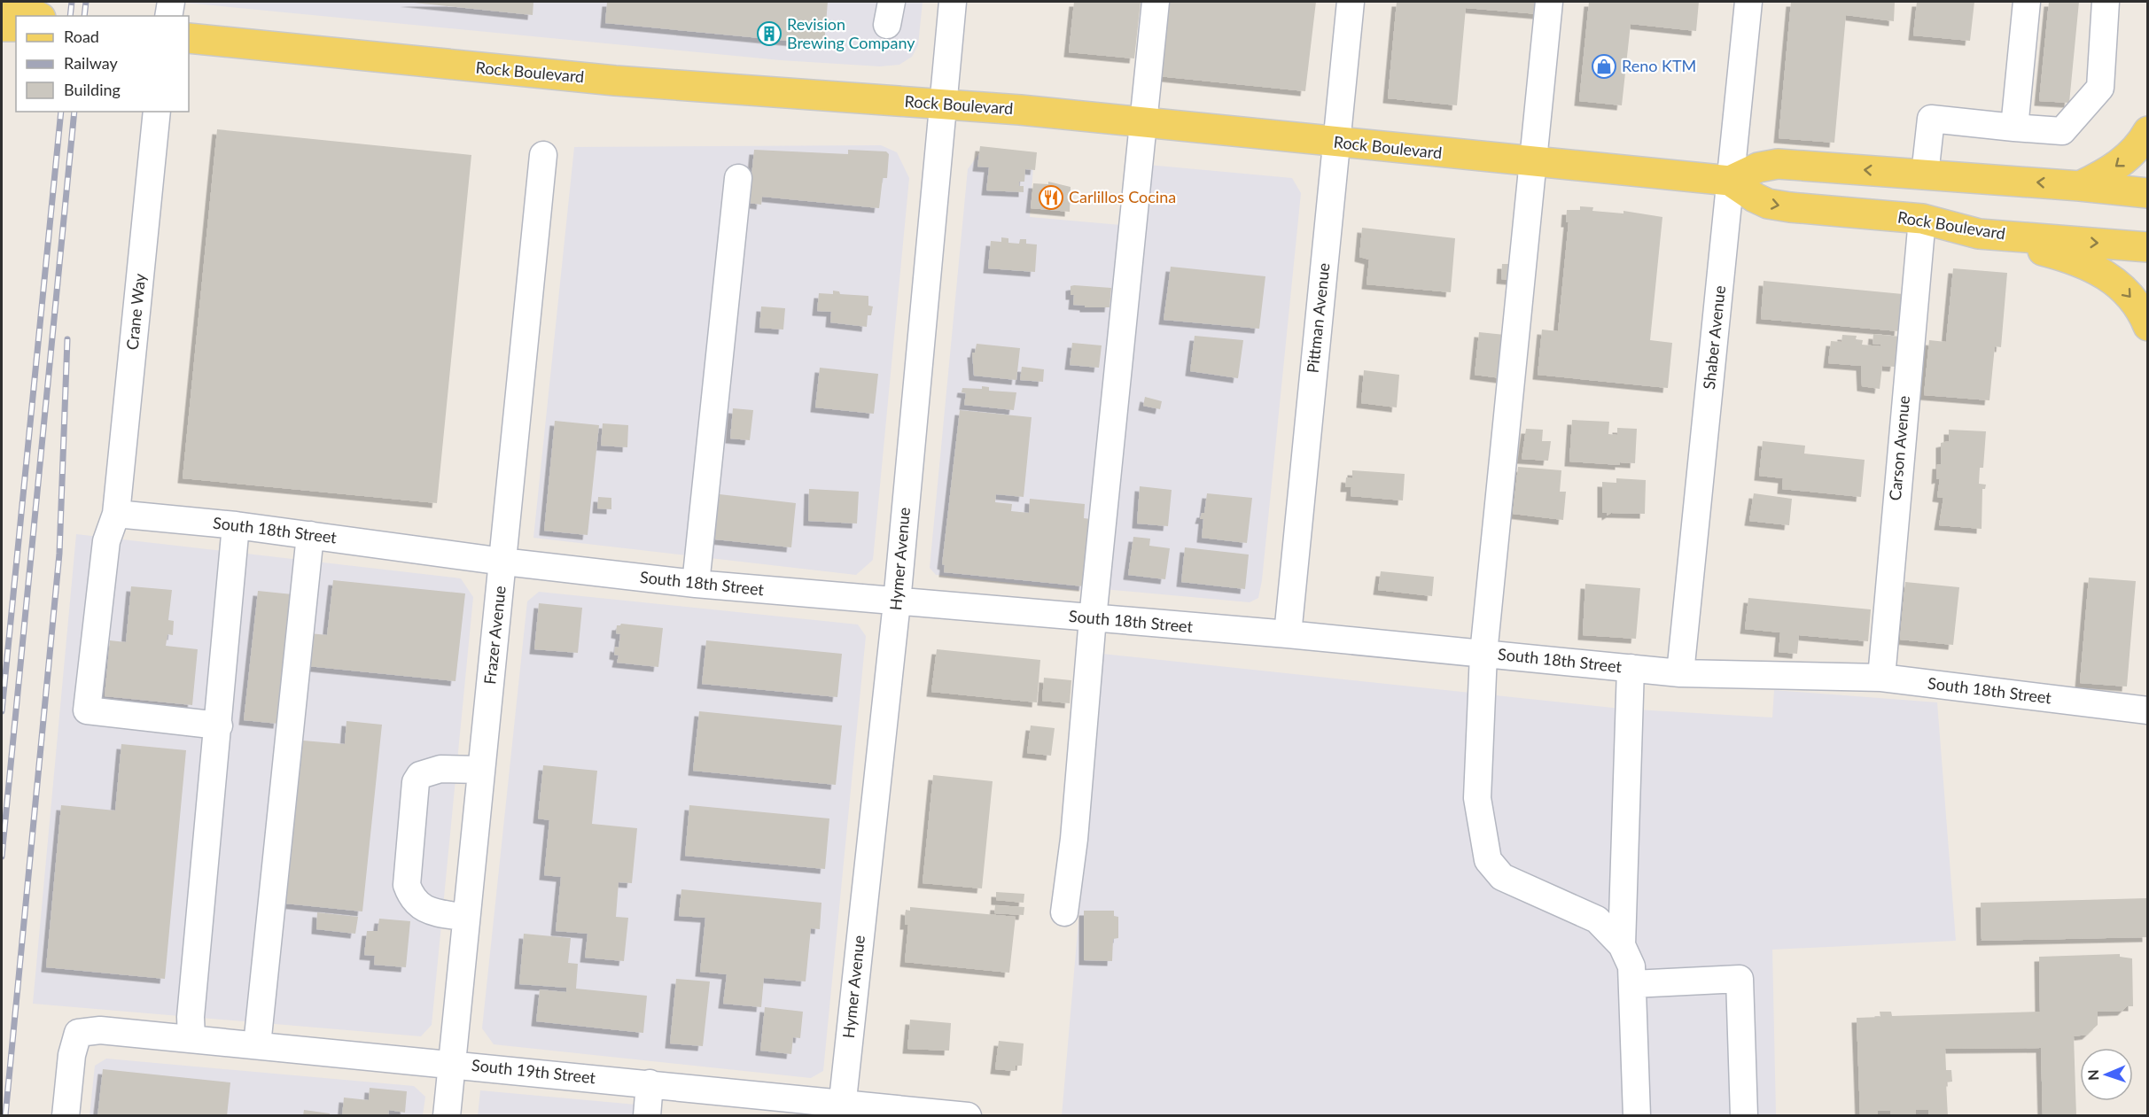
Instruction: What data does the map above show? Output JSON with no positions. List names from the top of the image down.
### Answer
{
  "streets": {
    "main road": ["Rock Boulevard"],
    "street": [
      "Crane Way",
      "Pittman Avenue",
      "Shaber Avenue",
      "Carson Avenue",
      "South 18th Street",
      "Hymer Avenue",
      "Frazer Avenue",
      "South 19th Street"
    ]
  },
  "crossings": [
    ["Rock Boulevard", "Pittman Avenue"],
    ["Rock Boulevard", "Shaber Avenue"],
    ["Rock Boulevard", "Carson Avenue"],
    ["Rock Boulevard", "Hymer Avenue"],
    ["Crane Way", "South 18th Street"],
    ["Pittman Avenue", "South 18th Street"],
    ["Shaber Avenue", "South 18th Street"],
    ["Carson Avenue", "South 18th Street"],
    ["South 18th Street", "Hymer Avenue"],
    ["South 18th Street", "Frazer Avenue"],
    ["Hymer Avenue", "South 19th Street"],
    ["Frazer Avenue", "South 19th Street"]
  ],
  "places": {
    "building": ["Revision Brewing Company"],
    "shop": ["Reno KTM"],
    "restaurant": ["Carlillos Cocina"]
  },
  "legend": ["Road", "Railway", "Building"],
  "north": "left"
}
